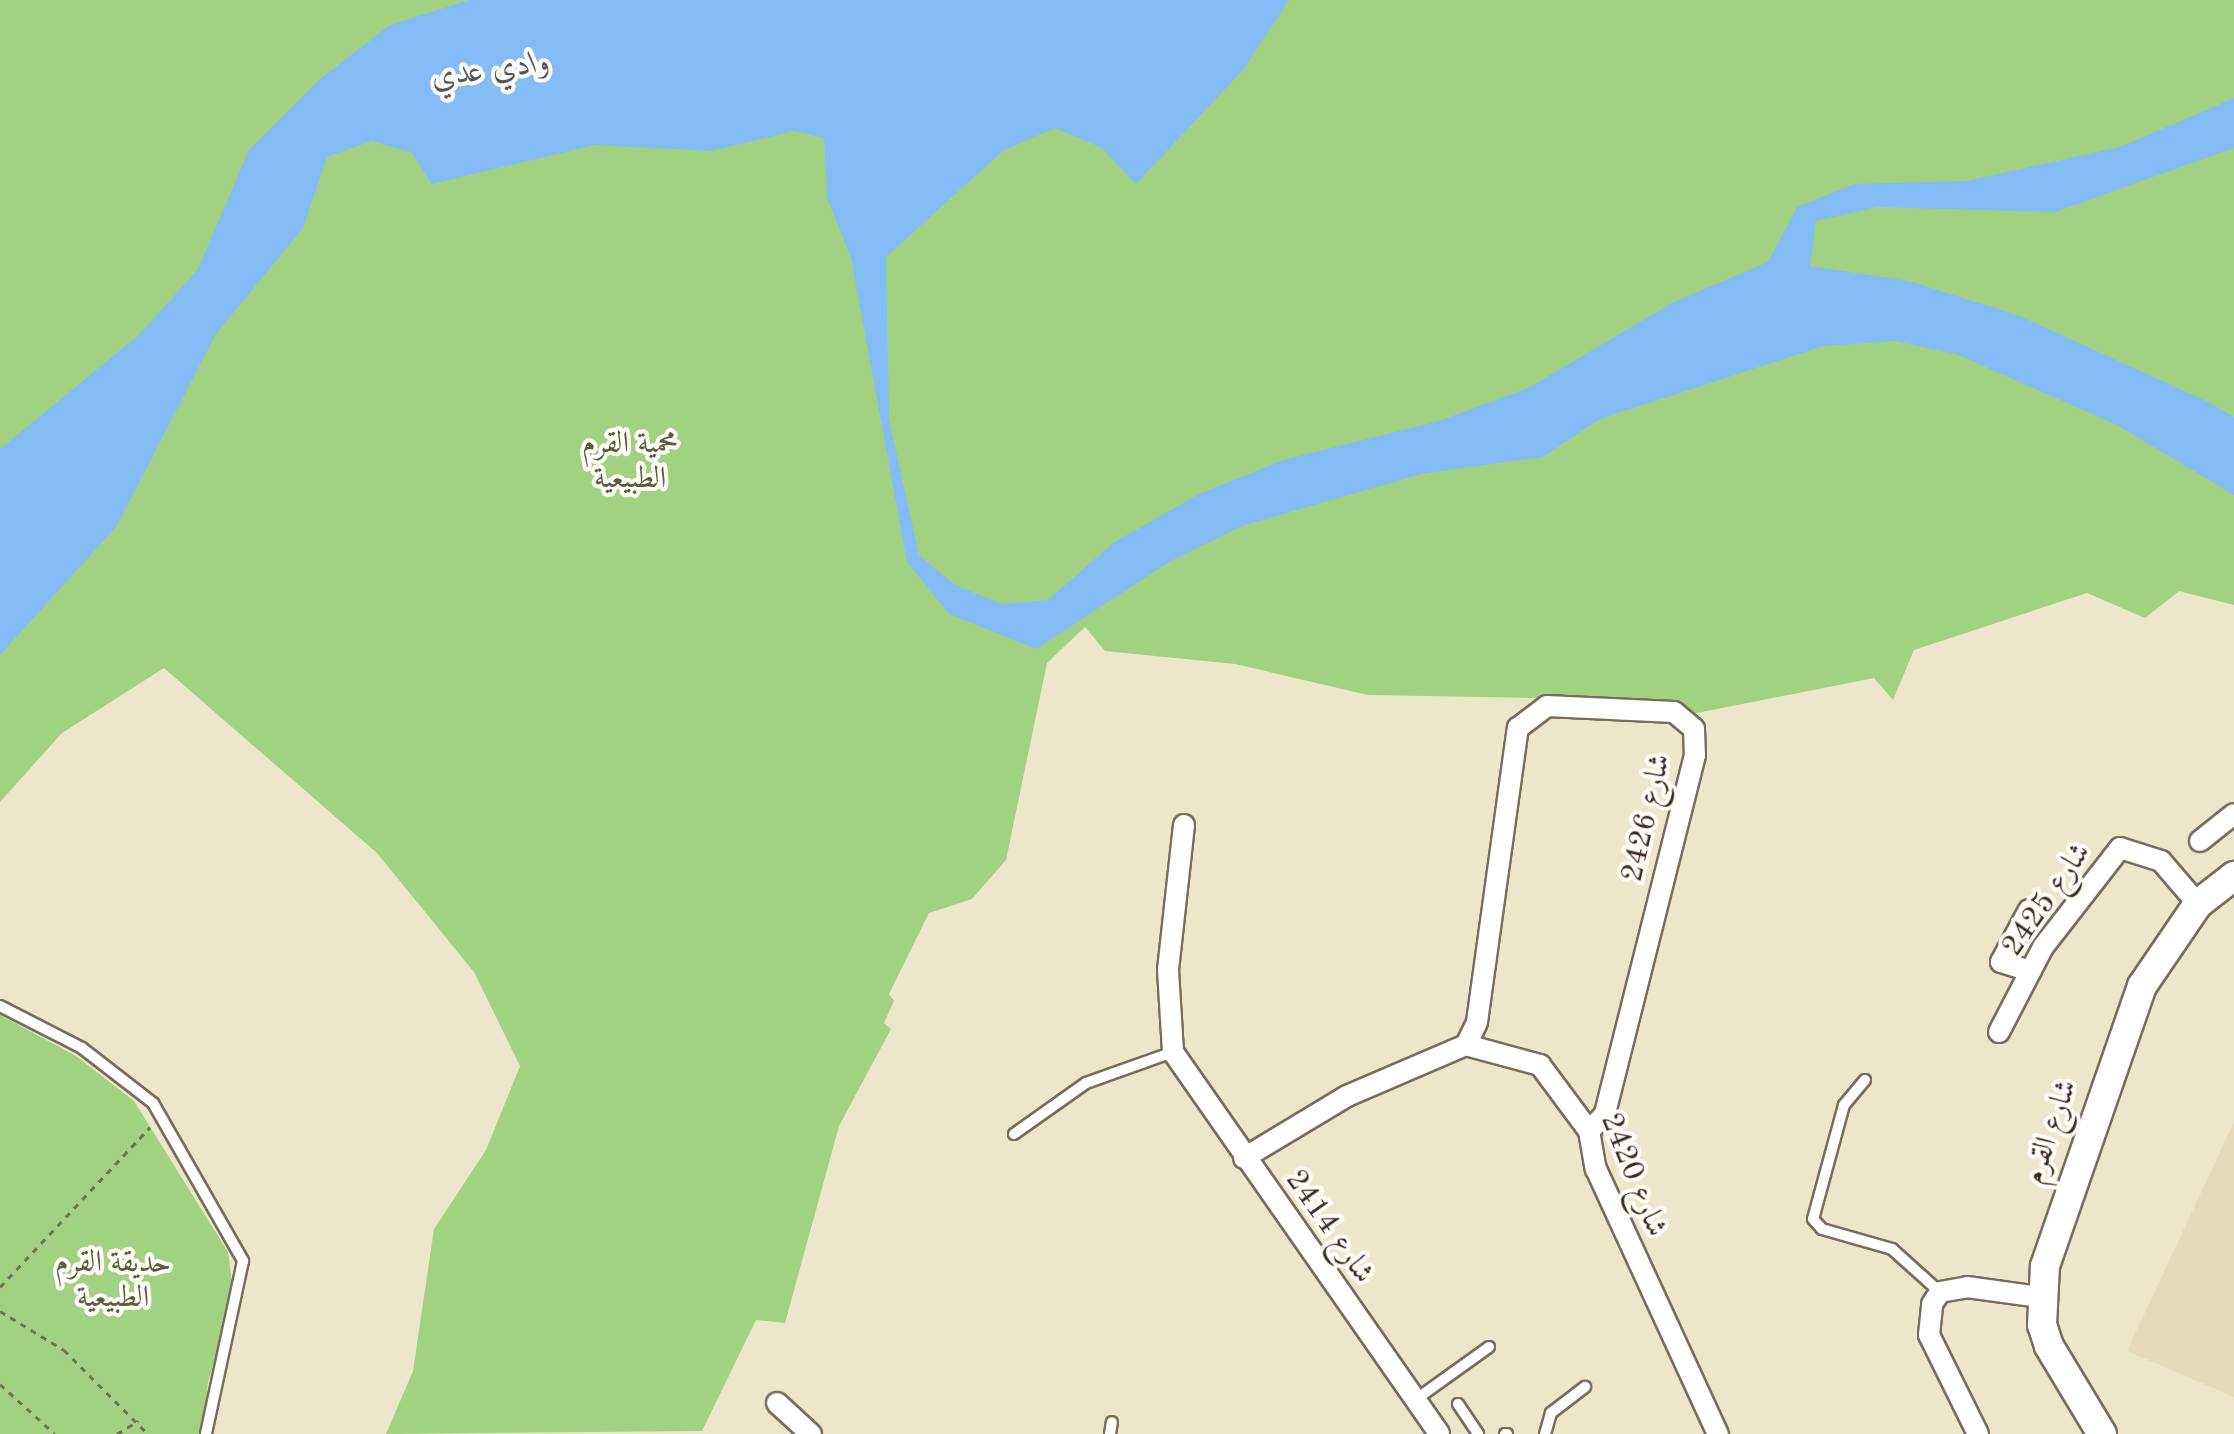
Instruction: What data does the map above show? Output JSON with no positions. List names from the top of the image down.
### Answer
{
  "streets": {
    "main road": ["شارع القرم"],
    "street": [
      "2426 شارع",
      "2425 شارع",
      "2420 شارع",
      "2414 شارع"
    ]
  },
  "crossings": [
    ["2426 شارع", "2420 شارع"],
    ["2425 شارع", "شارع القرم"]
  ],
  "water": ["وادي عدي"],
  "parks": ["محمية القرم الطبيعية", "حديقة القرم الطبيعية"]
}
